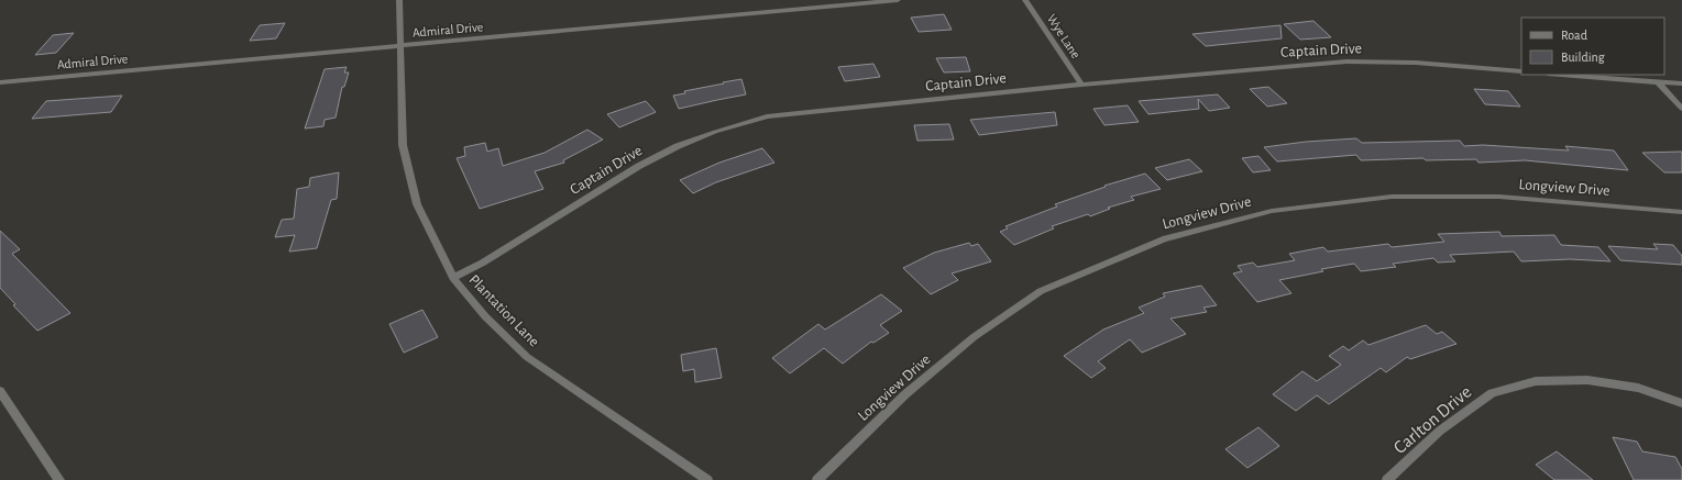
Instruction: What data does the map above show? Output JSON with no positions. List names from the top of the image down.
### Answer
{
  "streets": {
    "street": [
      "Admiral Drive",
      "Wye Lane",
      "Captain Drive",
      "Longview Drive",
      "Plantation Lane",
      "Carlton Drive"
    ]
  },
  "crossings": [
    ["Admiral Drive", "Plantation Lane"],
    ["Wye Lane", "Captain Drive"],
    ["Captain Drive", "Plantation Lane"]
  ],
  "legend": ["Road", "Building"]
}
